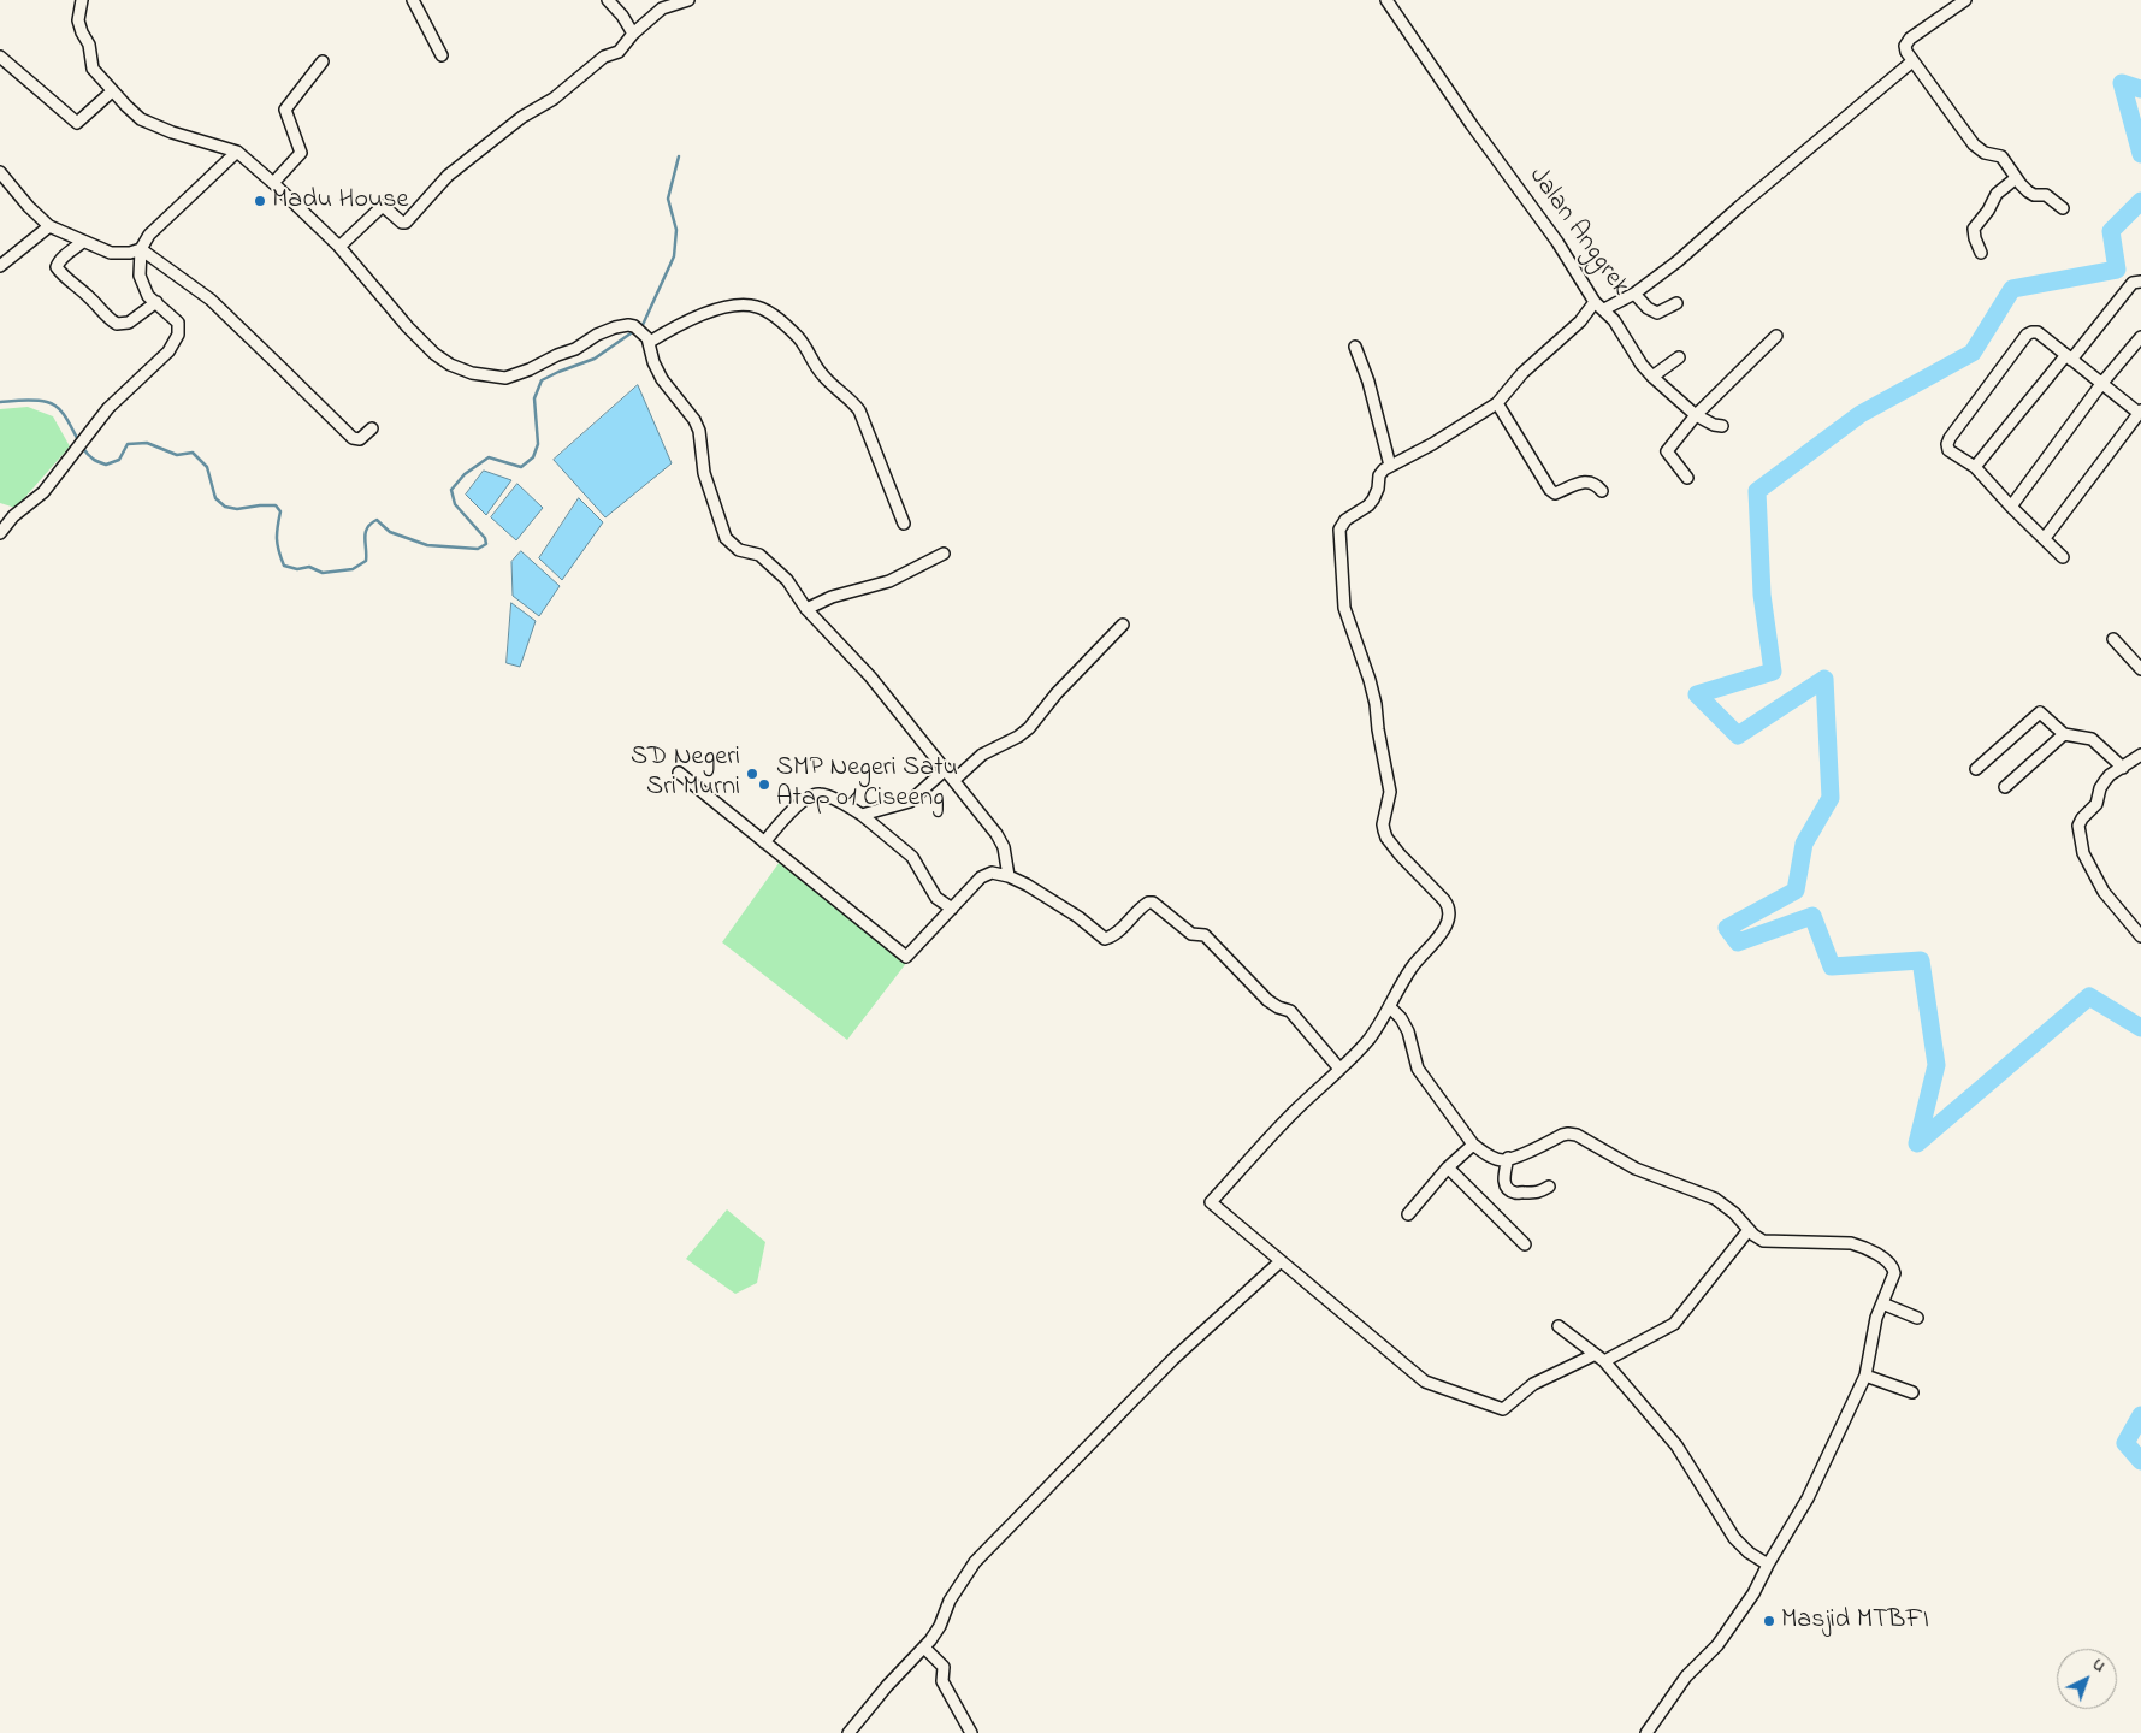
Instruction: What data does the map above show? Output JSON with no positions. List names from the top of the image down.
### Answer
{
  "streets": {
    "street": ["Jalan Anggrek"]
  },
  "places": [
    "Madu House",
    "SD Negeri Sri Murni",
    "SMP Negeri Satu Atap 01 Ciseeng",
    "Masjid MTBFI"
  ],
  "north": "top right"
}
